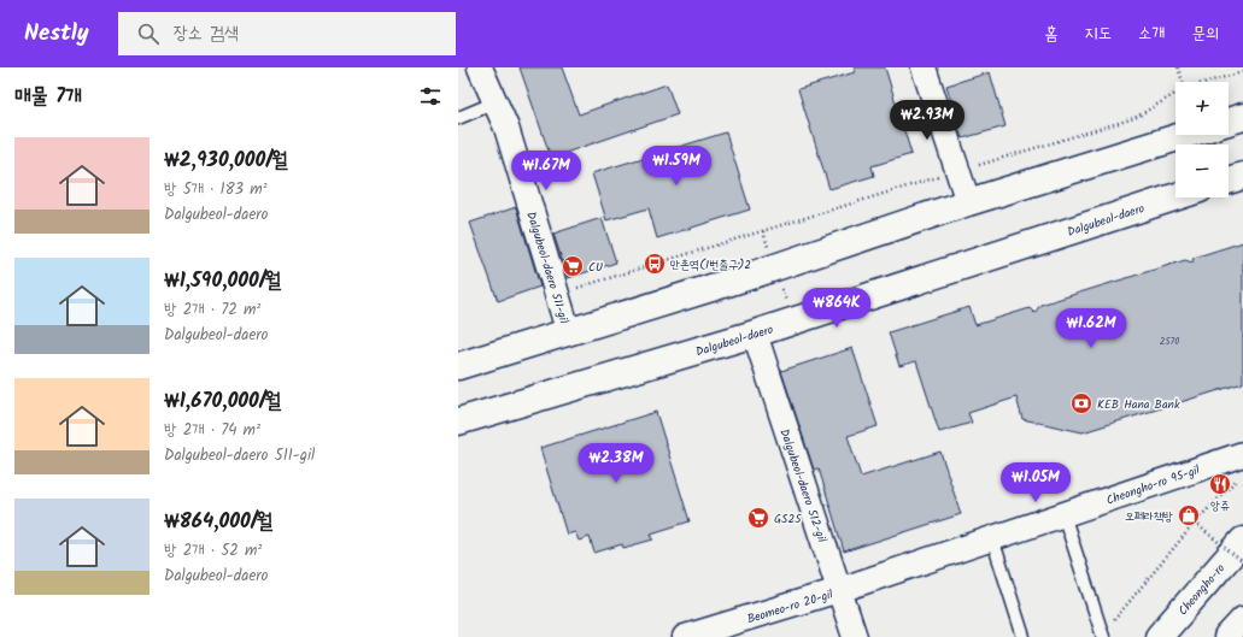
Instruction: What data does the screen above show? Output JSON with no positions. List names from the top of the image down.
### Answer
{
  "streets": {
    "main road": ["Dalgubeol-daero", "Cheongho-ro"],
    "street": [
      "Dalgubeol-daero 511-gil",
      "Cheongho-ro 95-gil",
      "Dalgubeol-daero 512-gil",
      "Beomeo-ro 20-gil"
    ]
  },
  "crossings": [
    ["Dalgubeol-daero", "Dalgubeol-daero 512-gil"],
    ["Cheongho-ro 95-gil", "Dalgubeol-daero 512-gil"],
    ["Cheongho-ro 95-gil", "Beomeo-ro 20-gil"],
    ["Dalgubeol-daero 512-gil", "Beomeo-ro 20-gil"]
  ],
  "places": {
    "bus stop": ["만촌역(1번출구)2"],
    "supermarket": ["CU", "GS25"],
    "bank": ["KEB Hana Bank"],
    "restaurant": ["앙쥬"],
    "shop": ["오페라책방"]
  },
  "house_numbers": ["2570"],
  "page": {
    "header": "Nestly",
    "search": "장소 검색",
    "nav": [
      "홈",
      "지도",
      "소개",
      "문의"
    ],
    "heading": "매물 7개",
    "map_buttons": ["+", "−"],
    "price": [
      "₩2.93M",
      "₩1.59M",
      "₩1.67M",
      "₩864K",
      "₩1.62M",
      "₩2.38M",
      "₩1.05M"
    ],
    "list": [
      {
        "name": "₩2,930,000/월",
        "note": "방 5개 · 183 m² · Dalgubeol-daero"
      },
      {
        "name": "₩1,590,000/월",
        "note": "방 2개 · 72 m² · Dalgubeol-daero"
      },
      {
        "name": "₩1,670,000/월",
        "note": "방 2개 · 74 m² · Dalgubeol-daero 511-gil"
      },
      {
        "name": "₩864,000/월",
        "note": "방 2개 · 52 m² · Dalgubeol-daero"
      }
    ]
  }
}
